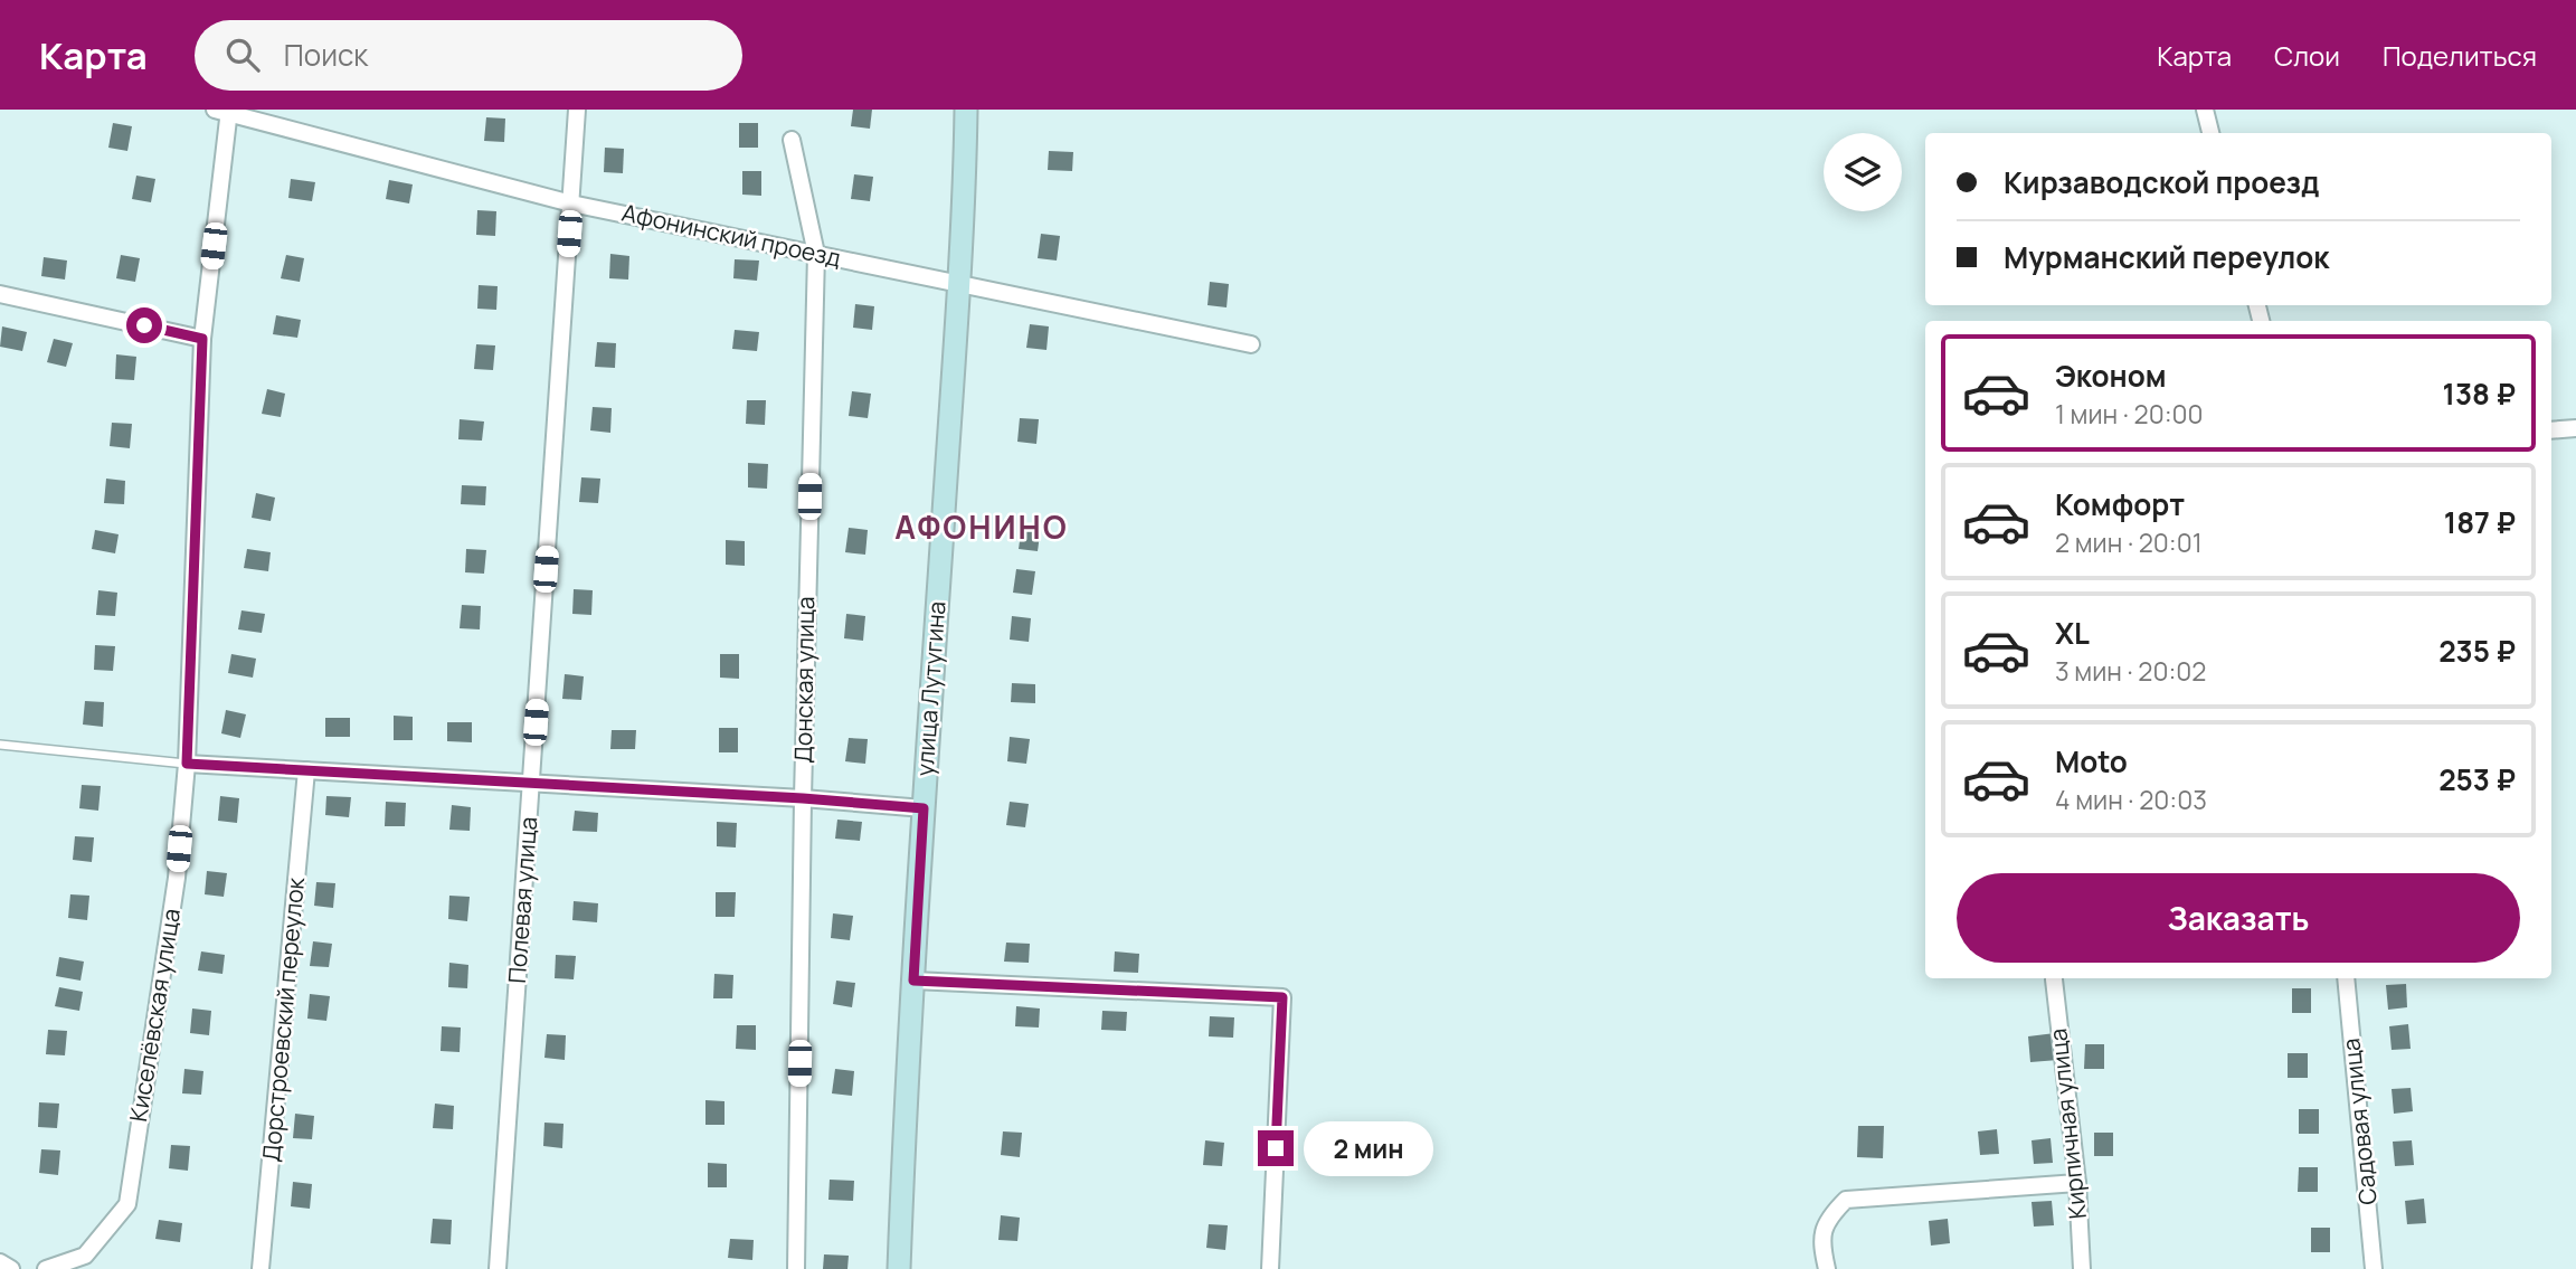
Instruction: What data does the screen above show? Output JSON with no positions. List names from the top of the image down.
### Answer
{
  "streets": {
    "main road": ["улица Лутугина"],
    "street": [
      "Афонинский проезд",
      "Донская улица",
      "Полевая улица",
      "Киселёвская улица",
      "Дорстроевский переулок",
      "Садовая улица",
      "Кирпичная улица"
    ]
  },
  "crossings": [
    ["Афонинский проезд", "Донская улица"],
    ["Афонинский проезд", "улица Лутугина"],
    ["Афонинский проезд", "Полевая улица"],
    ["Афонинский проезд", "Киселёвская улица"]
  ],
  "districts": ["АФОНИНО"],
  "page": {
    "header": "Карта",
    "search": "Поиск",
    "nav": ["Карта", "Слои", "Поделиться"],
    "banner": ["Кирзаводской проезд", "Мурманский переулок"],
    "list": [
      {
        "name": "Эконом",
        "note": "1 мин · 20:00",
        "value": "138 ₽"
      },
      {
        "name": "Комфорт",
        "note": "2 мин · 20:01",
        "value": "187 ₽"
      },
      {
        "name": "XL",
        "note": "3 мин · 20:02",
        "value": "235 ₽"
      },
      {
        "name": "Moto",
        "note": "4 мин · 20:03",
        "value": "253 ₽"
      }
    ],
    "buttons": "Заказать",
    "bubble": "2 мин"
  }
}
